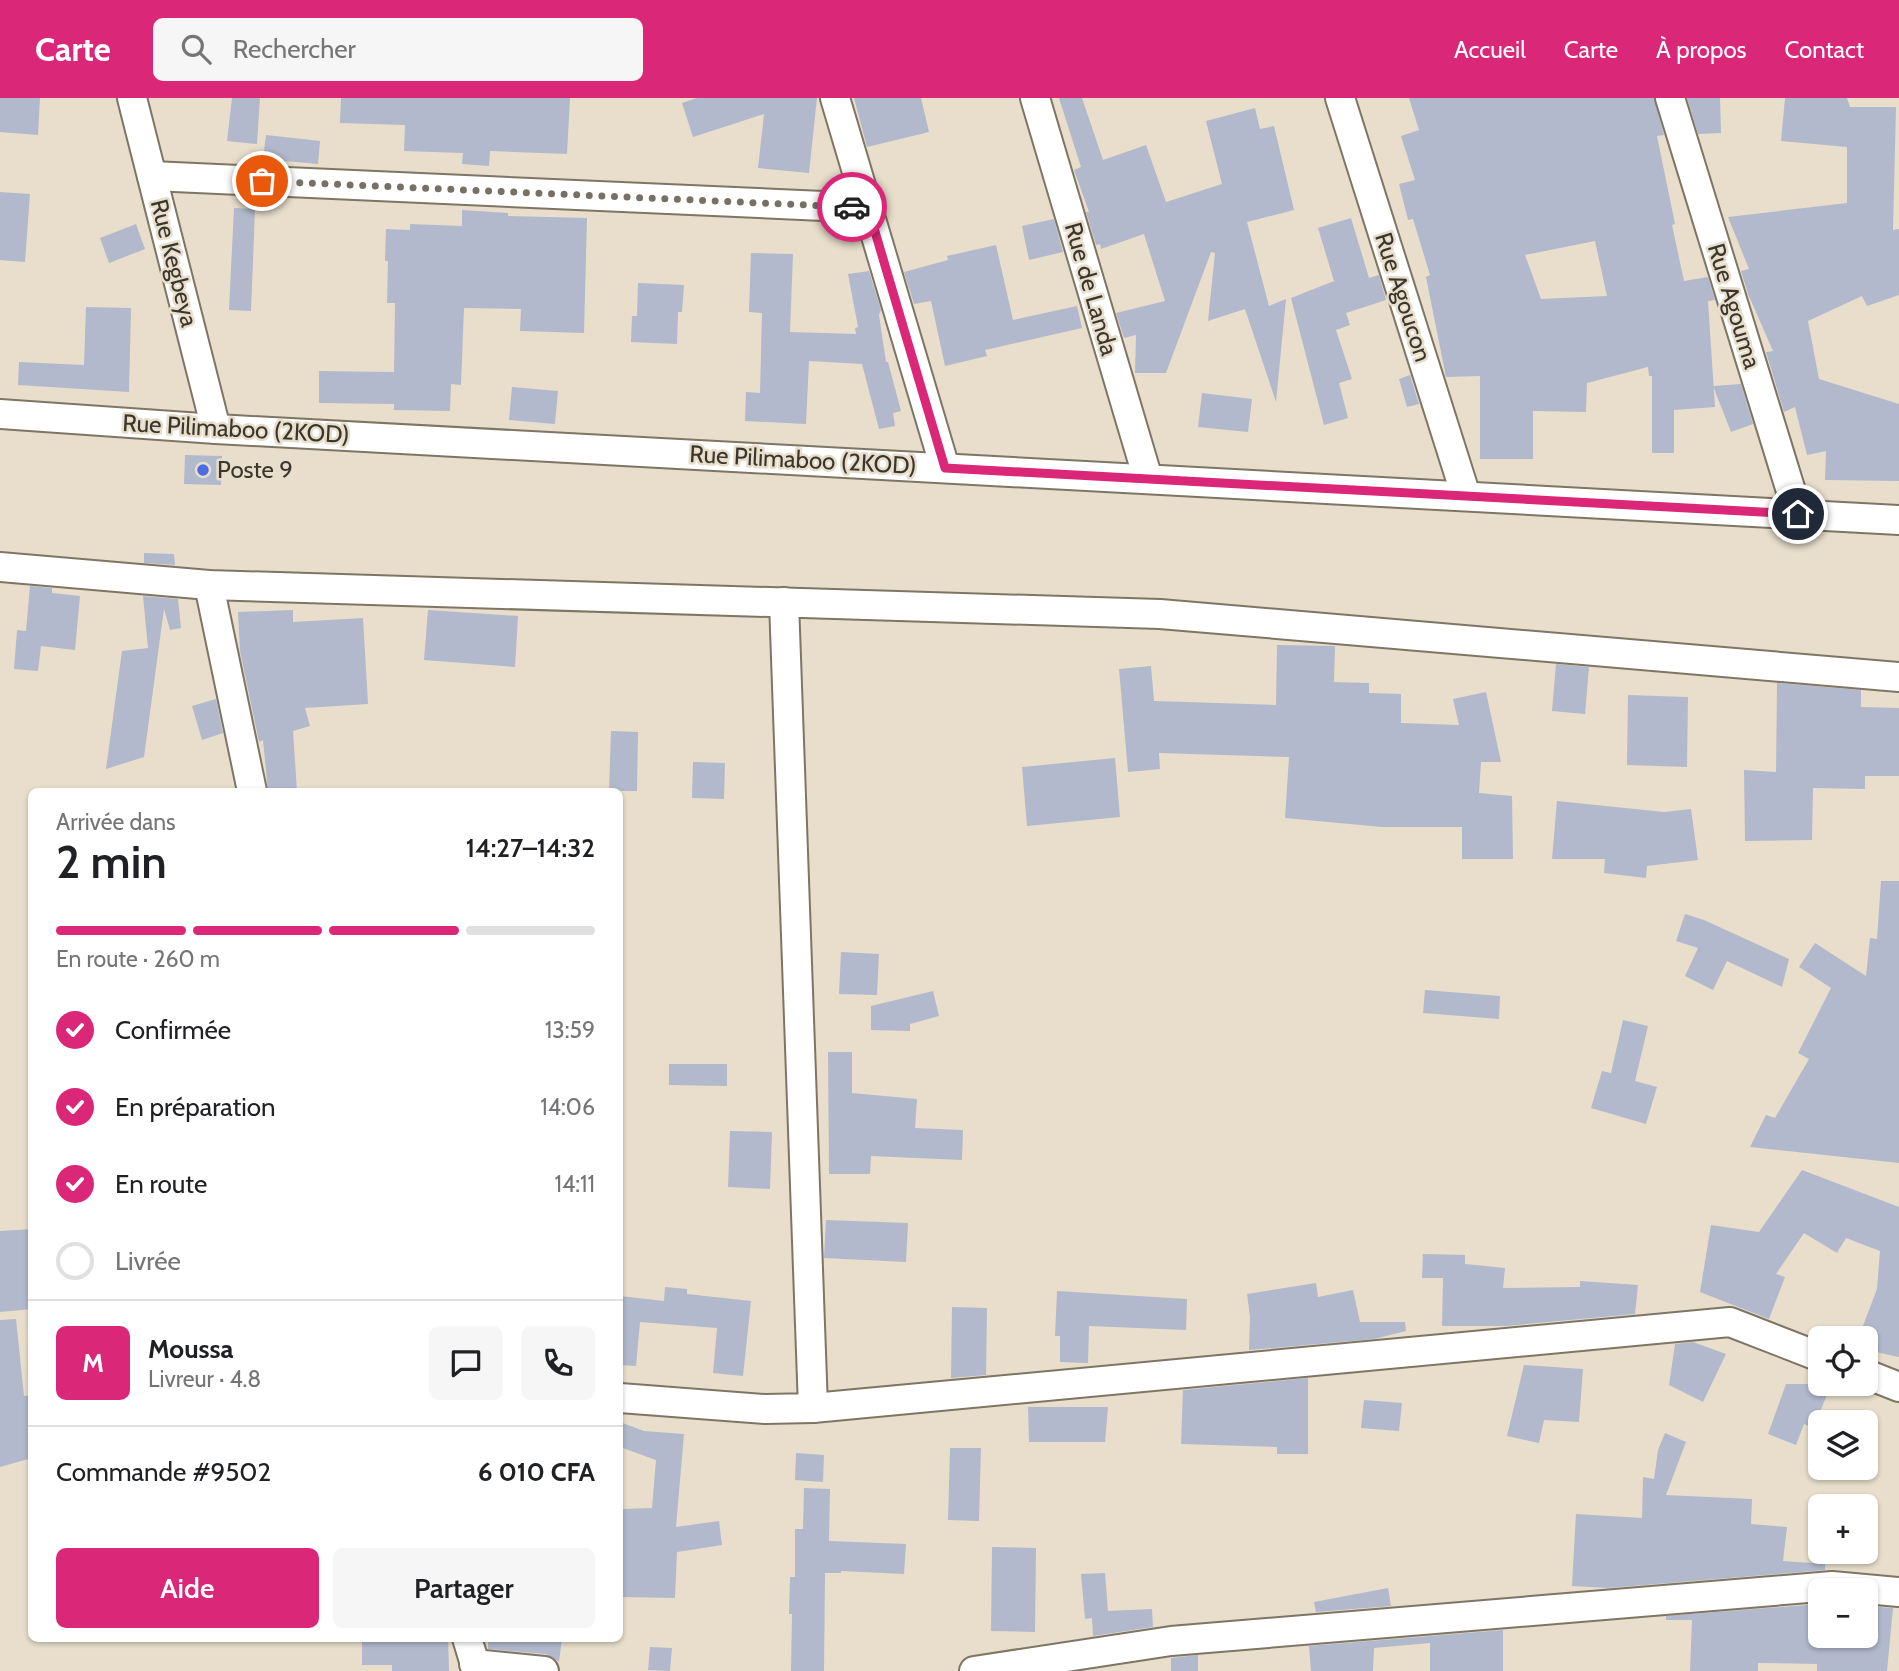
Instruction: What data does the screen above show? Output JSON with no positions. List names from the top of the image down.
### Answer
{
  "streets": {
    "street": [
      "Rue Kegbeya",
      "Rue de Landa",
      "Rue Agoucon",
      "Rue Agouma",
      "Rue Pilimaboo (2KOD)"
    ]
  },
  "crossings": [
    ["Rue Kegbeya", "Rue Pilimaboo (2KOD)"],
    ["Rue de Landa", "Rue Pilimaboo (2KOD)"],
    ["Rue Agoucon", "Rue Pilimaboo (2KOD)"],
    ["Rue Agouma", "Rue Pilimaboo (2KOD)"]
  ],
  "places": ["Poste 9"],
  "page": {
    "header": "Carte",
    "search": "Rechercher",
    "nav": [
      "Accueil",
      "Carte",
      "À propos",
      "Contact"
    ],
    "heading": ["2 min", "Arrivée dans", "14:27–14:32"],
    "panel": [
      "Moussa",
      "Livreur · 4.8",
      "Commande #9502",
      "6 010 CFA"
    ],
    "bar": "En route · 260 m",
    "list": [
      ["Confirmée", "13:59"],
      ["En préparation", "14:06"],
      ["En route", "14:11"],
      "Livrée"
    ],
    "map_buttons": ["+", "−"],
    "round": "M",
    "buttons": ["Aide", "Partager"]
  }
}
